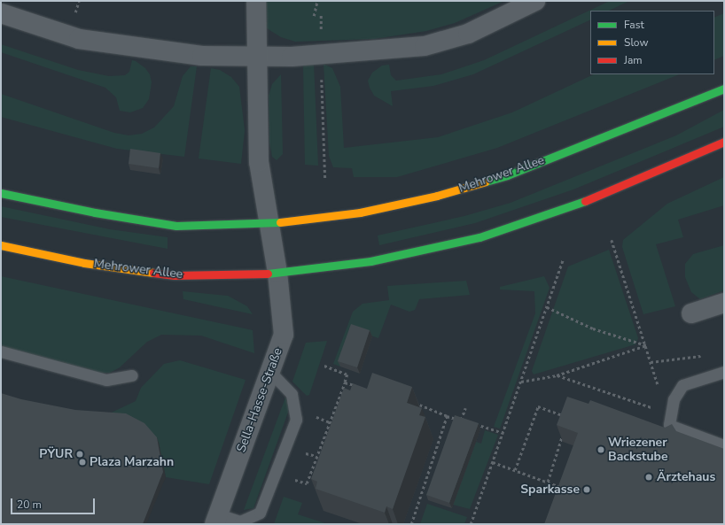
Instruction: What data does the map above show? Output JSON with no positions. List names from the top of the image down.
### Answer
{
  "streets": {
    "main road": ["Mehrower Allee"],
    "street": ["Sella-Hasse-Straße"]
  },
  "crossings": [
    ["Mehrower Allee", "Sella-Hasse-Straße"]
  ],
  "places": [
    "Wriezener Backstube",
    "PŸUR",
    "Plaza Marzahn",
    "Ärztehaus",
    "Sparkasse"
  ],
  "legend": ["Fast", "Slow", "Jam"],
  "scale_bar": "20 m"
}
